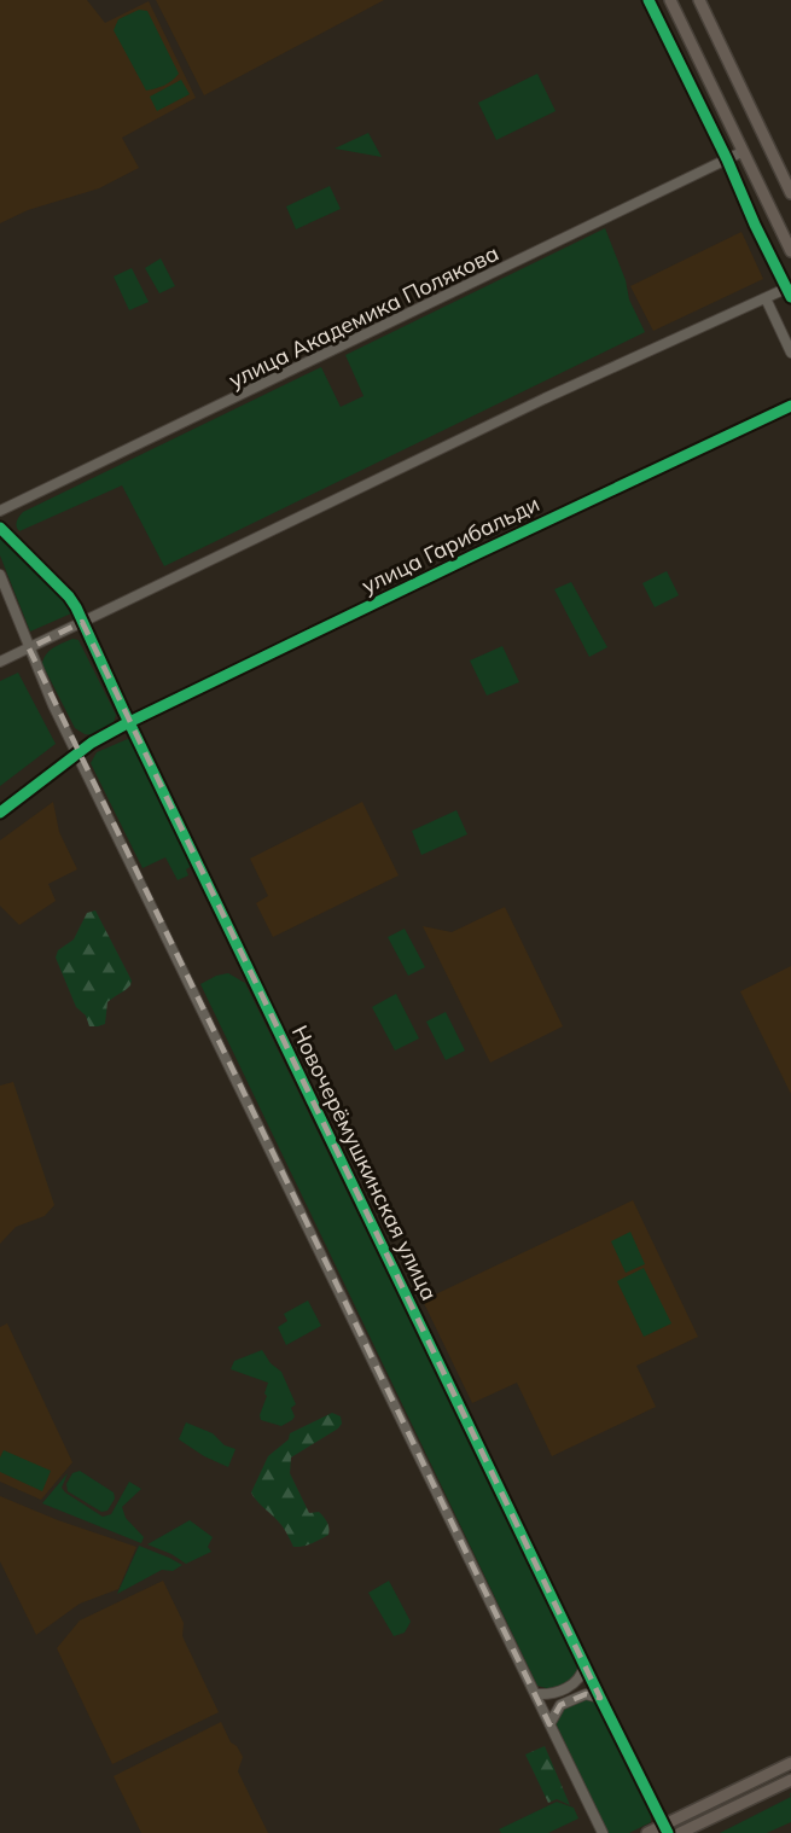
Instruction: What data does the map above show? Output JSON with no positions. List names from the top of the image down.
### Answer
{
  "streets": {
    "street": ["улица Академика Полякова", "улица Гарибальди", "Новочерёмушкинская улица"]
  },
  "crossings": [
    ["улица Гарибальди", "Новочерёмушкинская улица"]
  ]
}
